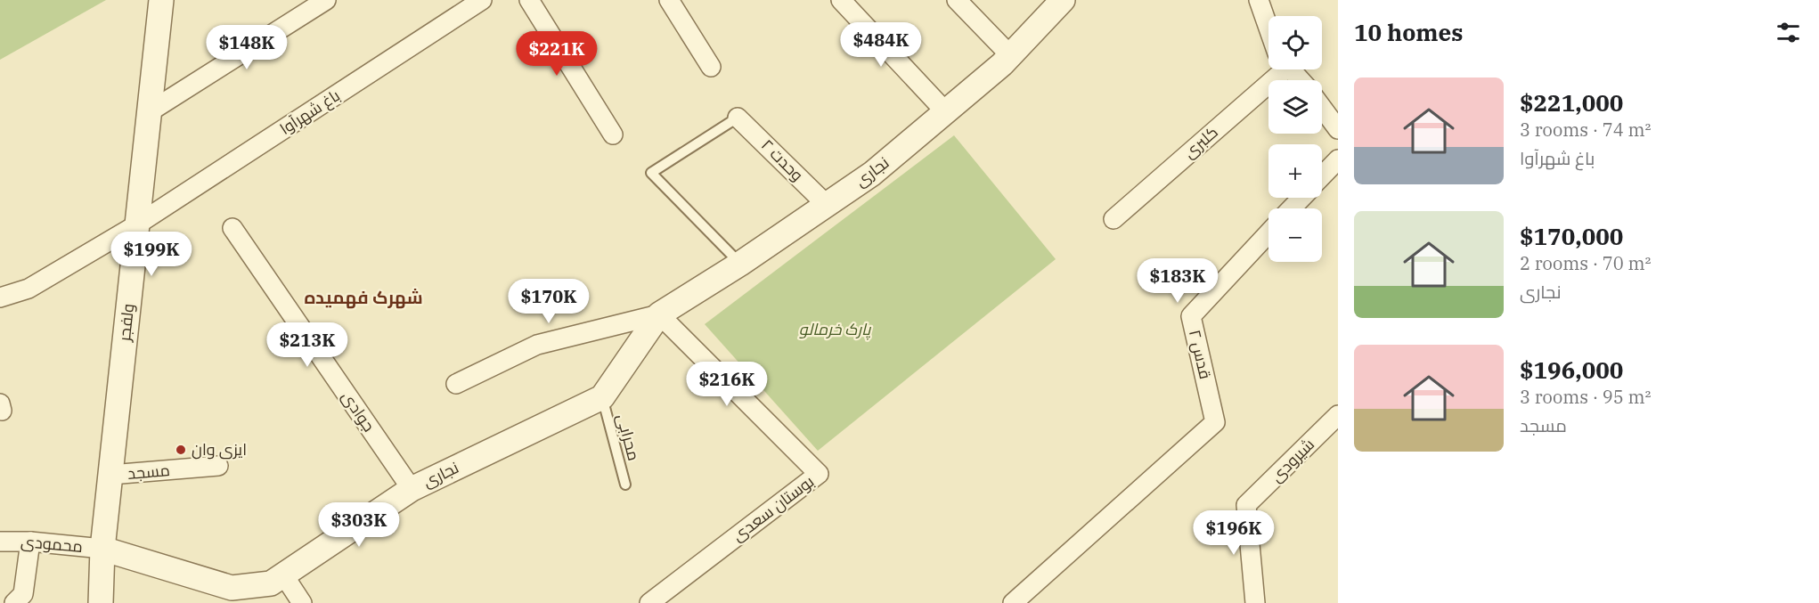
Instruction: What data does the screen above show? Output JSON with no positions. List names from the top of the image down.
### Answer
{
  "streets": {
    "street": [
      "باغ شهرآوا",
      "کلبری",
      "وحدت ۲",
      "نجاری",
      "ولفجر",
      "قدس ۲",
      "جوادی",
      "شیرودی",
      "مسجد",
      "بوستان سعدی",
      "محمودی"
    ],
    "lane": ["محرابی"]
  },
  "crossings": [
    ["باغ شهرآوا", "ولفجر"],
    ["وحدت ۲", "نجاری"],
    ["نجاری", "ولفجر"],
    ["نجاری", "جوادی"],
    ["نجاری", "محرابی"],
    ["نجاری", "بوستان سعدی"],
    ["نجاری", "محمودی"],
    ["ولفجر", "مسجد"],
    ["ولفجر", "محمودی"]
  ],
  "districts": ["شهرک فهمیده"],
  "parks": ["پارک خرمالو"],
  "places": ["ایزی وان"],
  "page": {
    "heading": "10 homes",
    "map_buttons": ["+", "−"],
    "price": [
      "$484K",
      "$148K",
      "$221K",
      "$199K",
      "$183K",
      "$170K",
      "$213K",
      "$216K",
      "$303K",
      "$196K"
    ],
    "list": [
      {
        "name": "$221,000",
        "note": "3 rooms · 74 m² · باغ شهرآوا"
      },
      {
        "name": "$170,000",
        "note": "2 rooms · 70 m² · نجاری"
      },
      {
        "name": "$196,000",
        "note": "3 rooms · 95 m² · مسجد"
      }
    ]
  }
}
